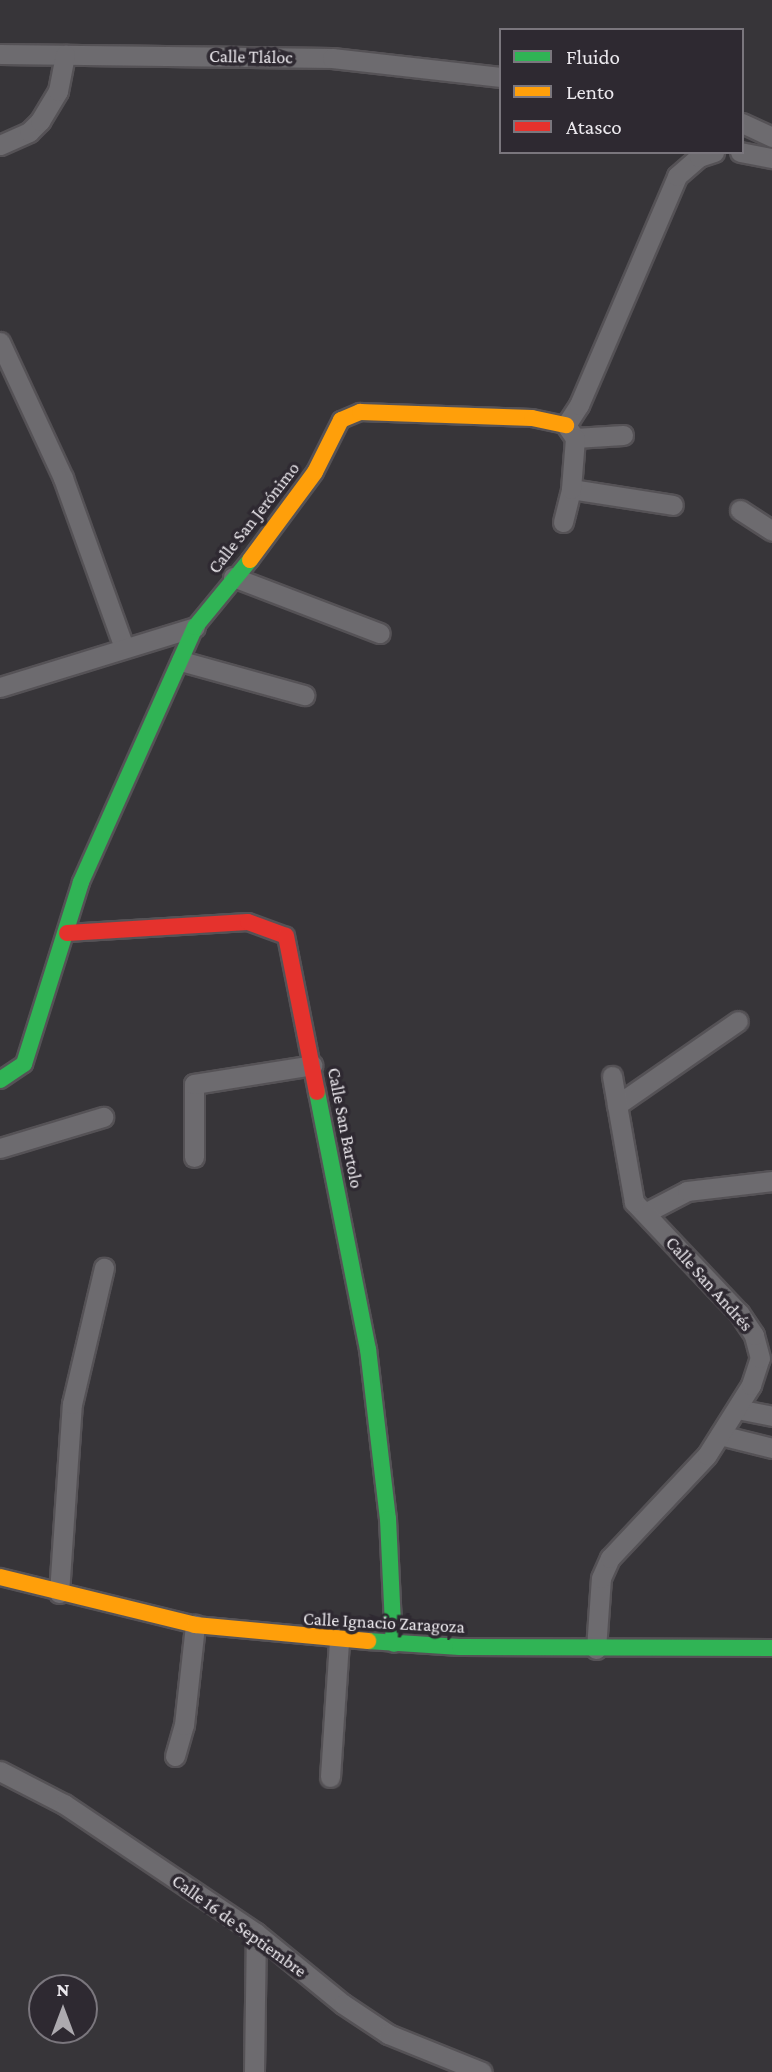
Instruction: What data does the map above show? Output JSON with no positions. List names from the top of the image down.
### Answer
{
  "streets": {
    "street": [
      "Calle Tláloc",
      "Calle San Jerónimo",
      "Calle San Bartolo",
      "Calle San Andrés",
      "Calle Ignacio Zaragoza",
      "Calle 16 de Septiembre"
    ]
  },
  "crossings": [
    ["Calle San Jerónimo", "Calle San Bartolo"],
    ["Calle San Bartolo", "Calle Ignacio Zaragoza"],
    ["Calle San Andrés", "Calle Ignacio Zaragoza"]
  ],
  "legend": ["Fluido", "Lento", "Atasco"],
  "north": "top"
}
